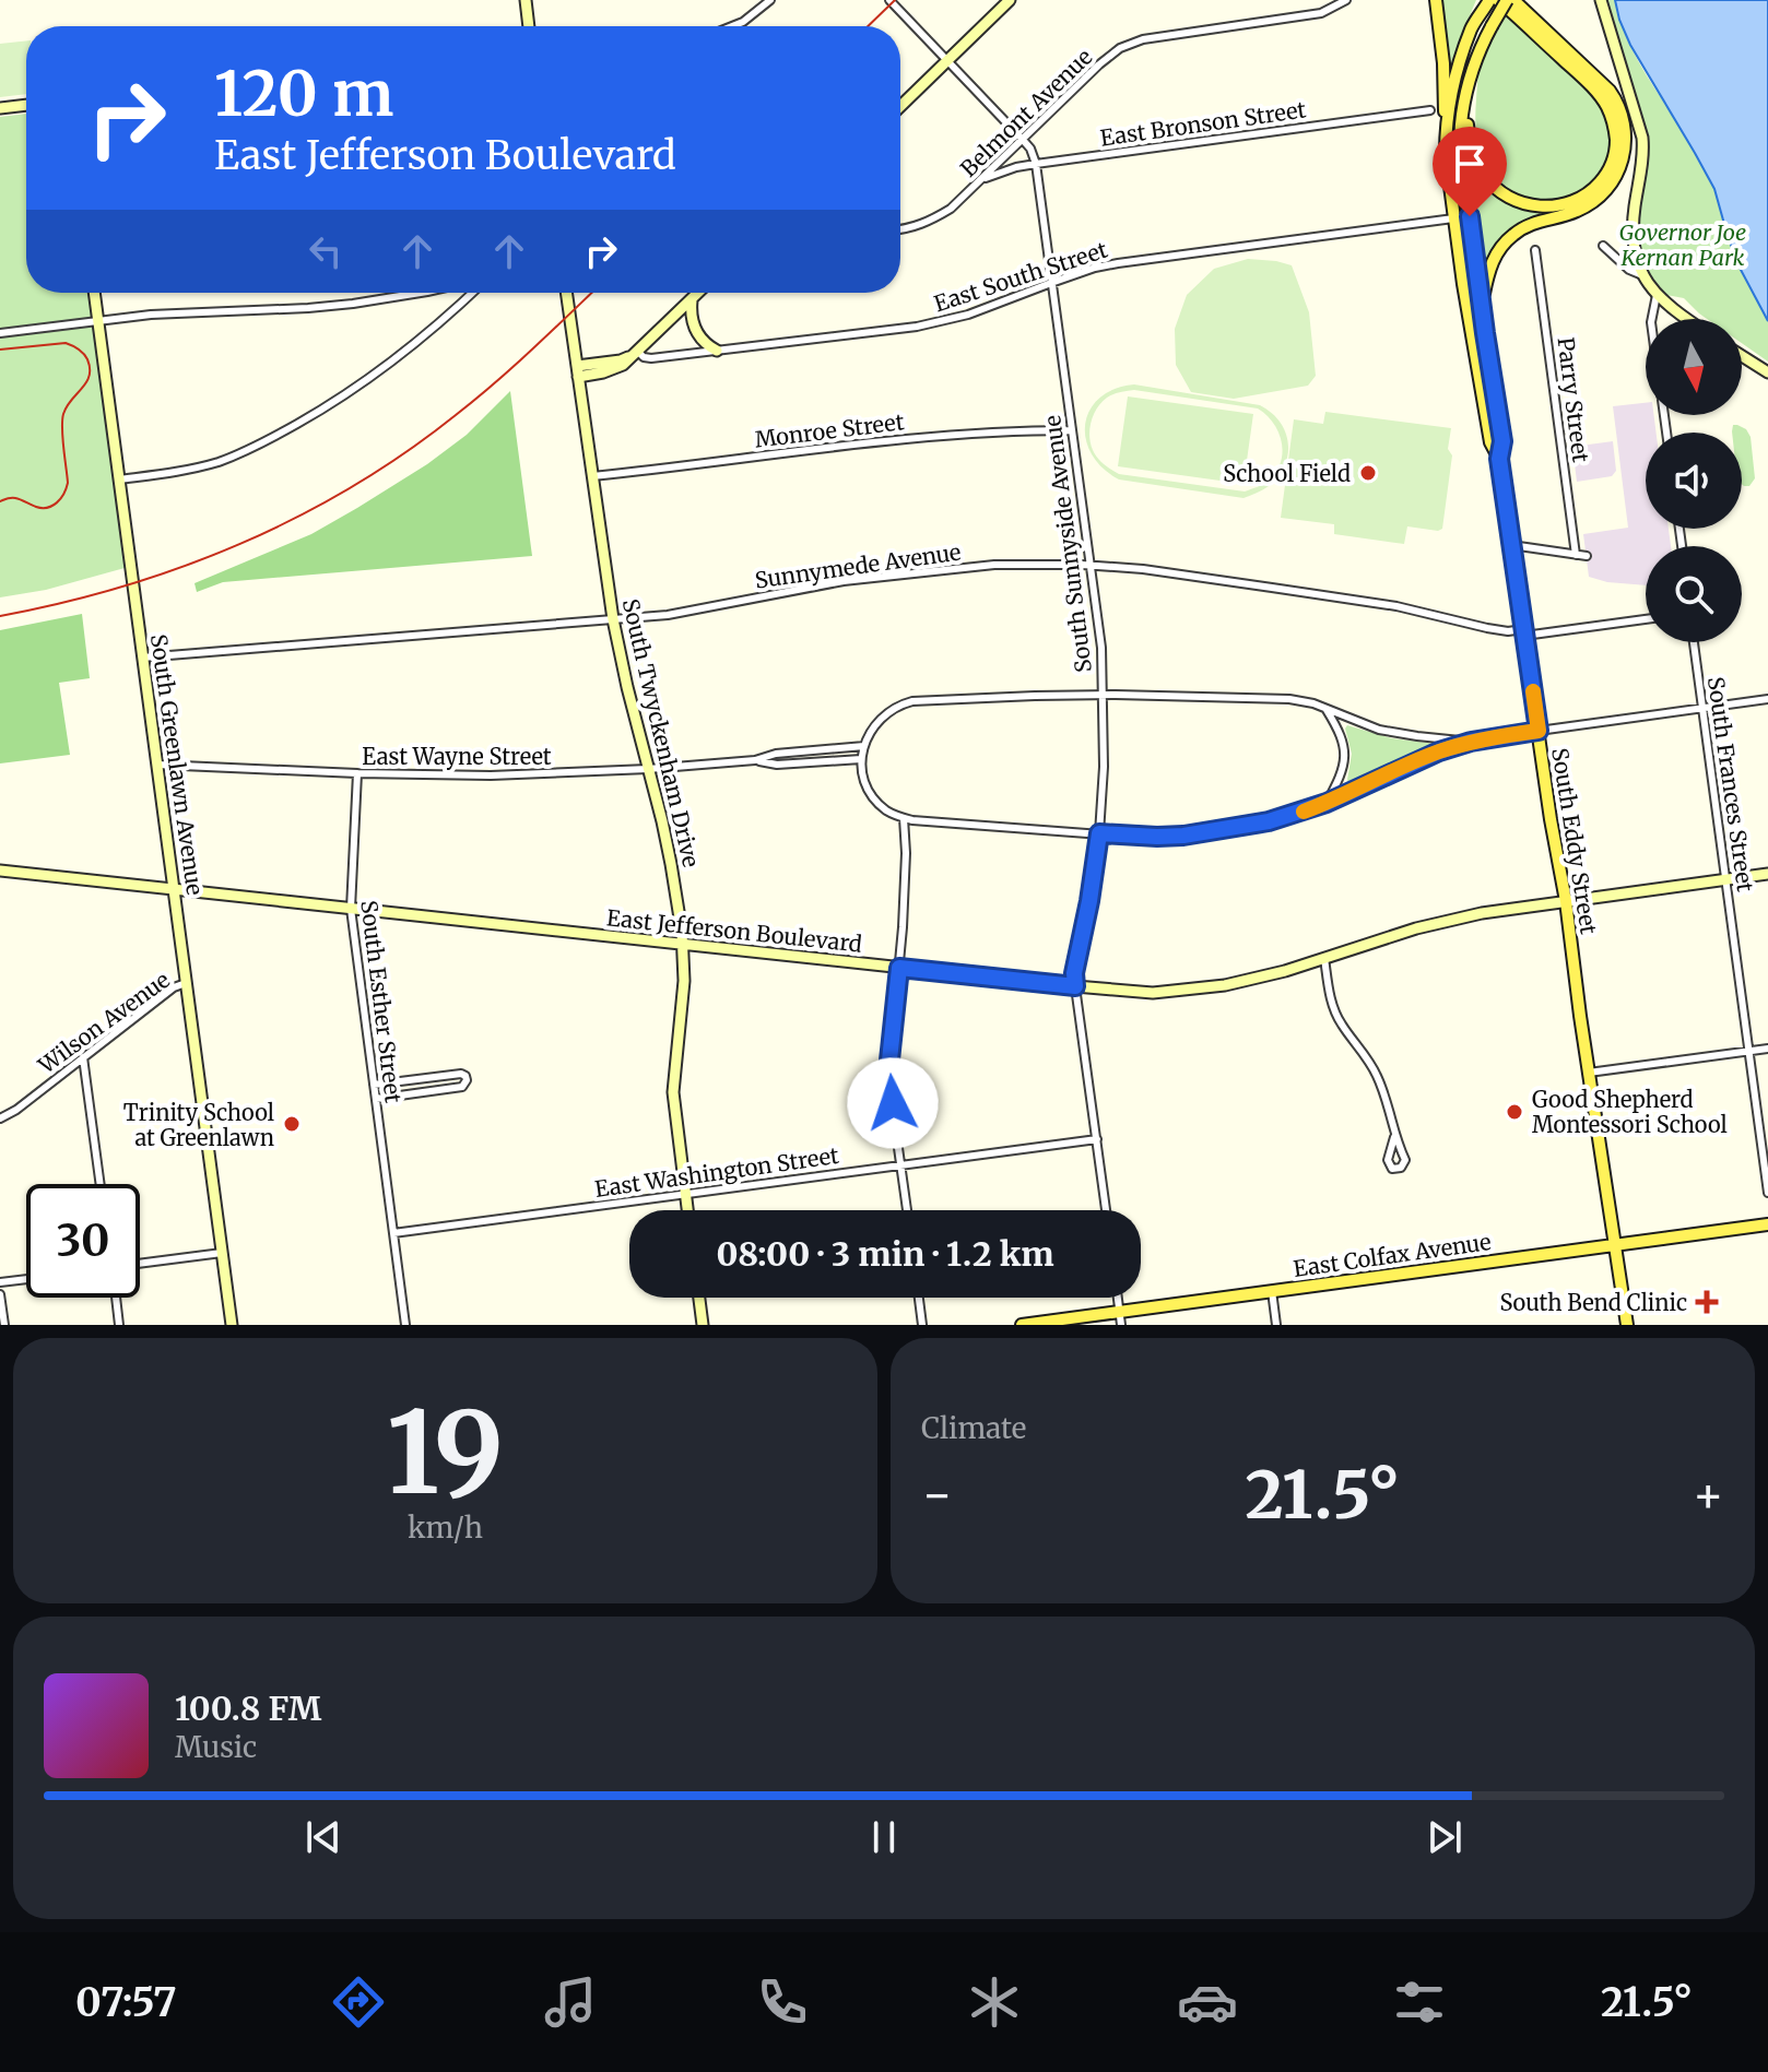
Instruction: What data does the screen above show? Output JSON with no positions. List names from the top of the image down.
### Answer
{
  "streets": {
    "main road": ["South Eddy Street", "East Colfax Avenue"],
    "street": [
      "Belmont Avenue",
      "East Bronson Street",
      "East South Street",
      "Parry Street",
      "Monroe Street",
      "South Sunnyside Avenue",
      "Sunnymede Avenue",
      "South Twyckenham Drive",
      "East Wayne Street",
      "South Greenlawn Avenue",
      "South Frances Street",
      "East Jefferson Boulevard",
      "South Esther Street",
      "Wilson Avenue",
      "East Washington Street"
    ]
  },
  "crossings": [
    ["Belmont Avenue", "East Bronson Street"],
    ["Belmont Avenue", "South Sunnyside Avenue"],
    ["East Bronson Street", "South Sunnyside Avenue"],
    ["East South Street", "South Sunnyside Avenue"],
    ["East South Street", "South Eddy Street"],
    ["Monroe Street", "South Sunnyside Avenue"],
    ["Monroe Street", "South Twyckenham Drive"],
    ["South Sunnyside Avenue", "Sunnymede Avenue"],
    ["South Sunnyside Avenue", "East Jefferson Boulevard"],
    ["South Sunnyside Avenue", "East Washington Street"],
    ["Sunnymede Avenue", "South Twyckenham Drive"],
    ["Sunnymede Avenue", "South Greenlawn Avenue"],
    ["Sunnymede Avenue", "South Eddy Street"],
    ["South Twyckenham Drive", "East Wayne Street"],
    ["South Twyckenham Drive", "East Jefferson Boulevard"],
    ["South Twyckenham Drive", "East Washington Street"],
    ["East Wayne Street", "South Greenlawn Avenue"],
    ["East Wayne Street", "South Esther Street"],
    ["South Greenlawn Avenue", "East Jefferson Boulevard"],
    ["South Greenlawn Avenue", "Wilson Avenue"],
    ["South Frances Street", "East Jefferson Boulevard"],
    ["South Eddy Street", "East Jefferson Boulevard"],
    ["South Eddy Street", "East Colfax Avenue"],
    ["East Jefferson Boulevard", "South Esther Street"],
    ["South Esther Street", "East Washington Street"]
  ],
  "parks": ["Governor Joe Kernan Park"],
  "places": {
    "other": ["School Field", "Good Shepherd Montessori School", "Trinity School at Greenlawn"],
    "health": ["South Bend Clinic"]
  },
  "north": "bottom",
  "page": {
    "turn": ["120 m", "East Jefferson Boulevard"],
    "limit": "30",
    "trip": "08:00 · 3 min · 1.2 km",
    "tile": [
      ["19", "km/h"],
      "Climate"
    ],
    "heat": ["−", "21.5°", "+"],
    "song": ["100.8 FM", "Music"],
    "tabs": ["07:57", "21.5°"]
  }
}
